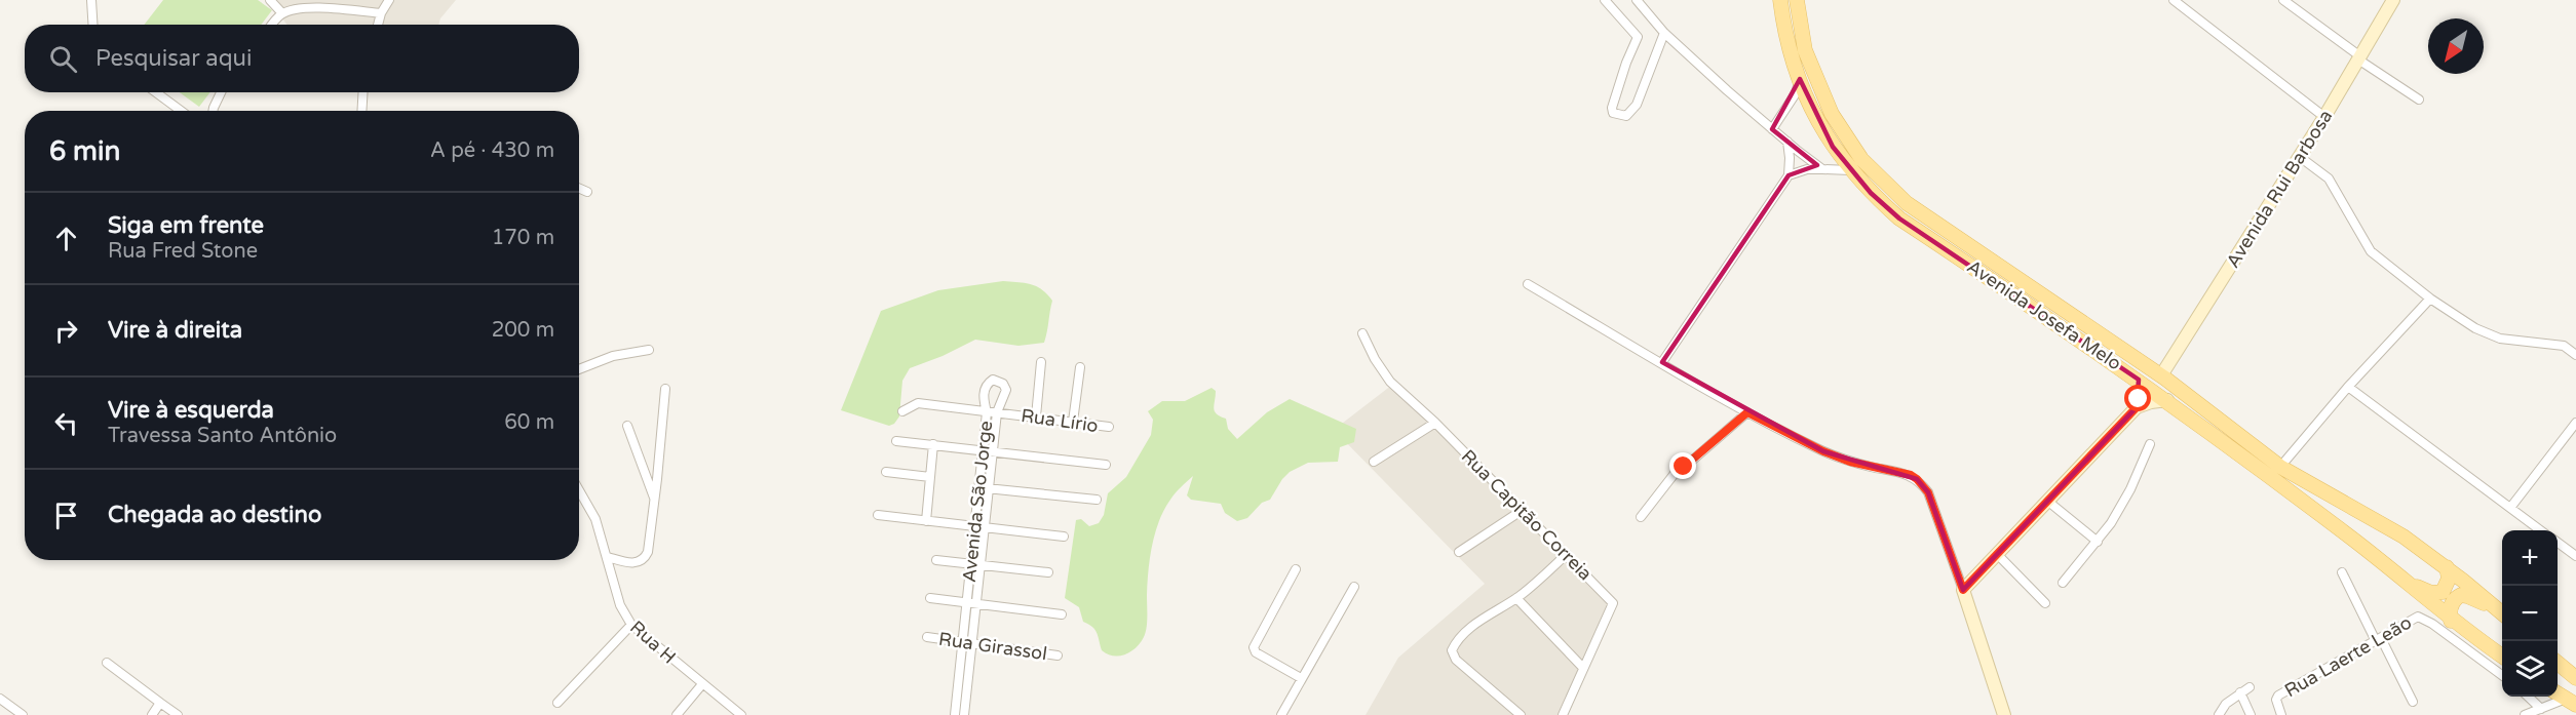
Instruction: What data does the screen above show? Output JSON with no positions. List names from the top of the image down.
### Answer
{
  "streets": {
    "main road": ["Avenida Josefa Melo"],
    "street": [
      "Avenida Rui Barbosa",
      "Rua Lírio",
      "Avenida São Jorge",
      "Rua Capitão Correia",
      "Rua H",
      "Rua Girassol",
      "Rua Laerte Leão"
    ]
  },
  "crossings": [
    ["Avenida Rui Barbosa", "Avenida Josefa Melo"],
    ["Avenida Josefa Melo", "Rua Laerte Leão"],
    ["Rua Lírio", "Avenida São Jorge"],
    ["Avenida São Jorge", "Rua Girassol"]
  ],
  "north": "bottom left",
  "page": {
    "search": "Pesquisar aqui",
    "heading": ["6 min", "A pé · 430 m"],
    "list": [
      ["Siga em frente", "Rua Fred Stone", "170 m"],
      ["Vire à direita", "200 m"],
      ["Vire à esquerda", "Travessa Santo Antônio", "60 m"],
      "Chegada ao destino"
    ],
    "map_buttons": ["+", "−"]
  }
}
